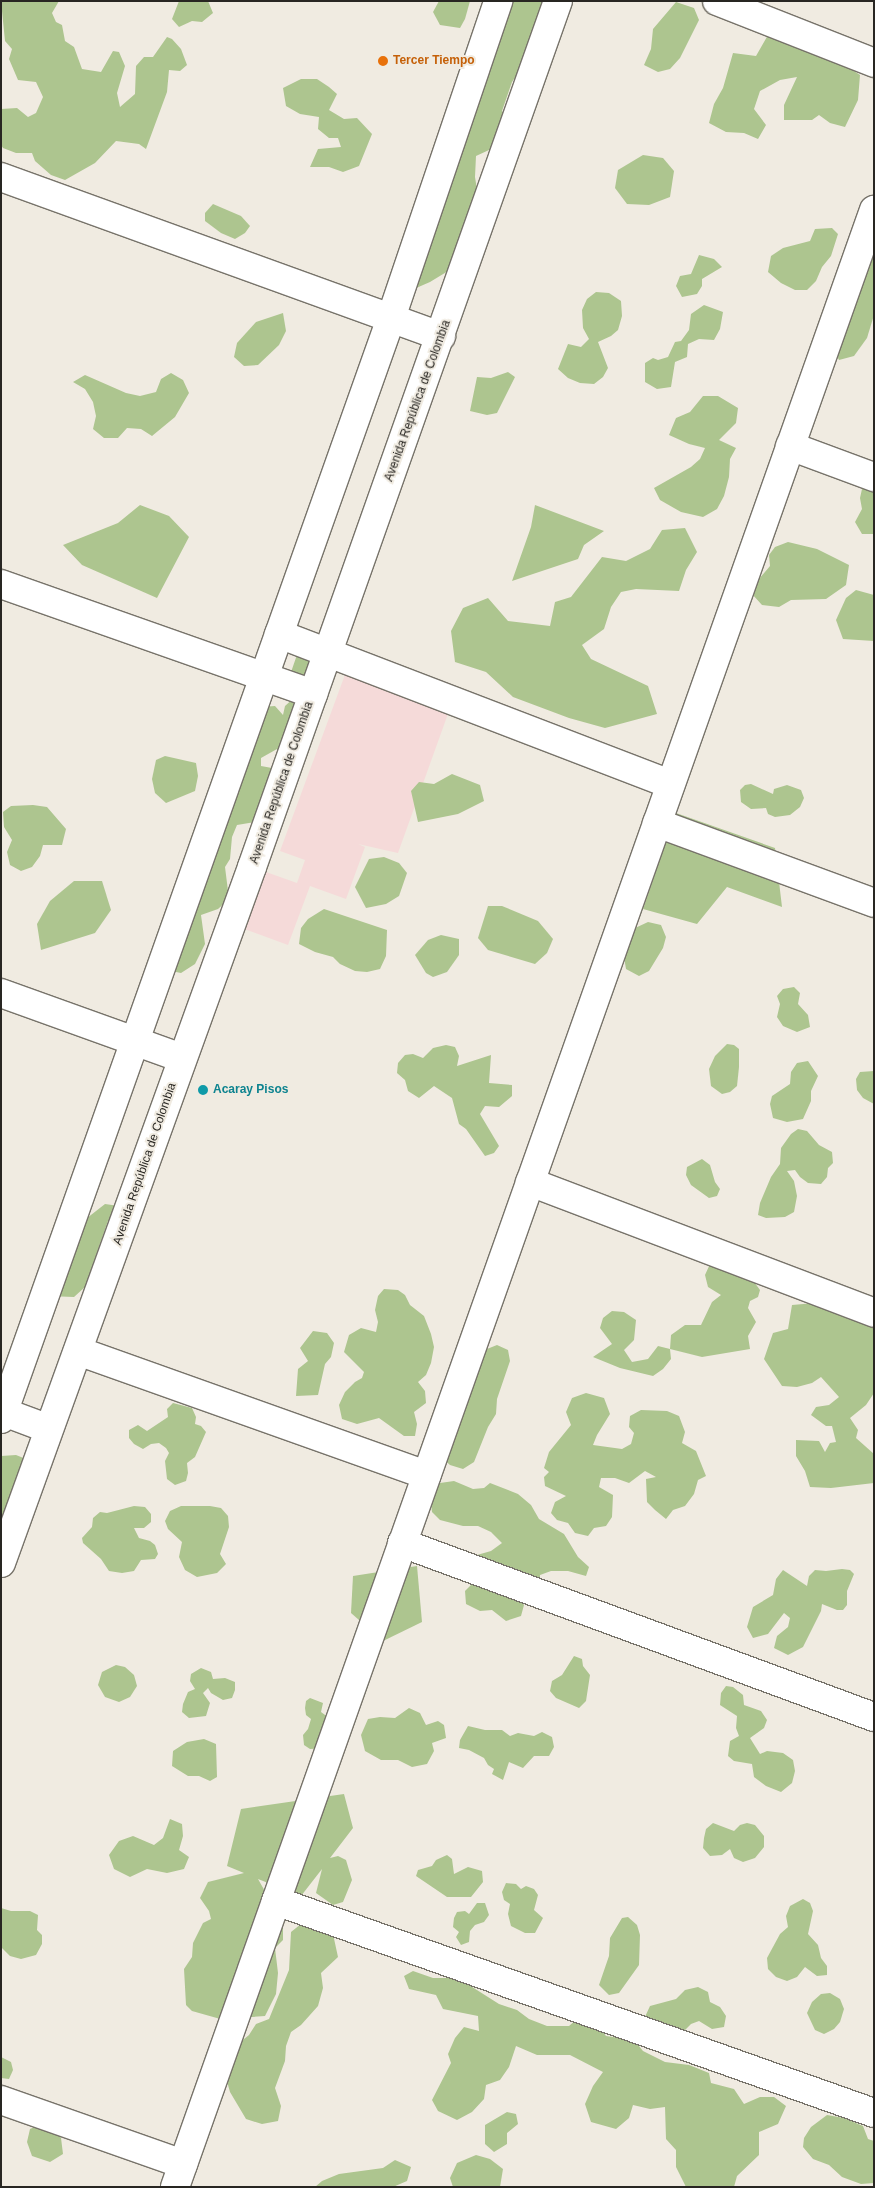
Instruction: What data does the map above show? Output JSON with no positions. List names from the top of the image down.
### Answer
{
  "streets": {
    "street": ["Avenida República de Colombia"]
  },
  "places": ["Tercer Tiempo", "Acaray Pisos"]
}
